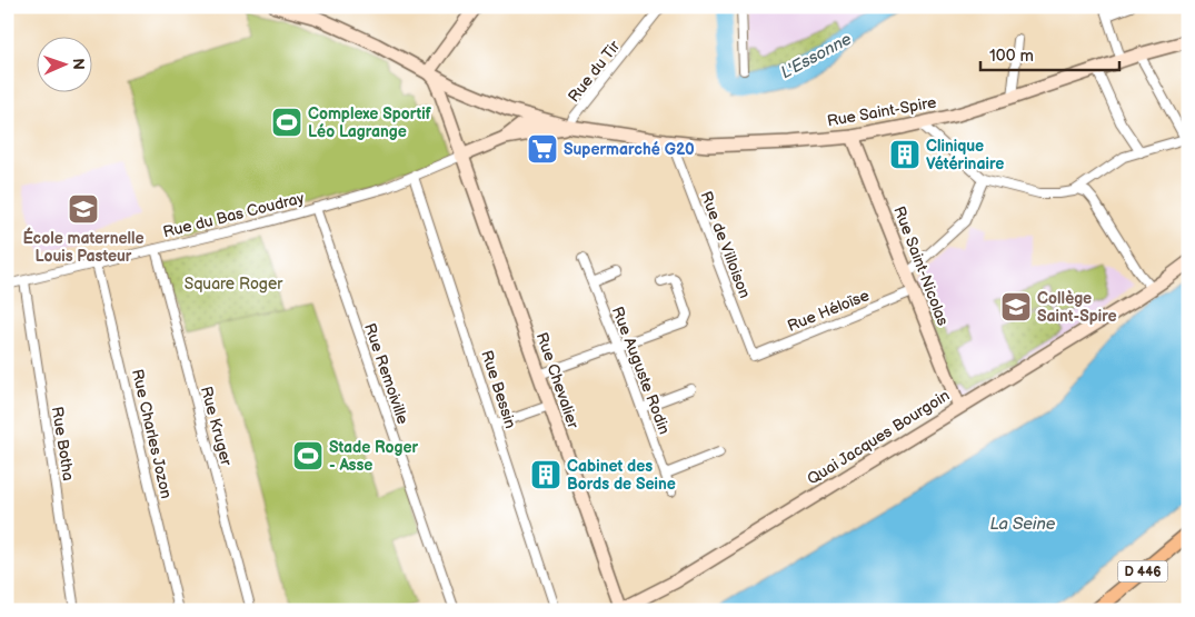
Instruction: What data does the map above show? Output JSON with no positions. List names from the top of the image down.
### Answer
{
  "streets": {
    "main road": [
      "Rue Saint-Spire",
      "Rue Saint-Nicolas",
      "Rue Chevalier",
      "Quai Jacques Bourgoin",
      "D 446"
    ],
    "street": [
      "Rue du Tir",
      "Rue du Bas Coudray",
      "Rue de Villoison",
      "Rue Héloïse",
      "Rue Auguste Rodin",
      "Rue Remoiville",
      "Rue Bessin",
      "Rue Kruger",
      "Rue Charles Jozon",
      "Rue Botha"
    ]
  },
  "crossings": [
    ["Rue du Tir", "Rue Saint-Spire"],
    ["Rue Saint-Spire", "Rue du Bas Coudray"],
    ["Rue Saint-Spire", "Rue de Villoison"],
    ["Rue Saint-Spire", "Rue Saint-Nicolas"],
    ["Rue Saint-Spire", "Rue Chevalier"],
    ["Rue du Bas Coudray", "Rue Remoiville"],
    ["Rue du Bas Coudray", "Rue Chevalier"],
    ["Rue du Bas Coudray", "Rue Bessin"],
    ["Rue du Bas Coudray", "Rue Kruger"],
    ["Rue du Bas Coudray", "Rue Charles Jozon"],
    ["Rue du Bas Coudray", "Rue Botha"],
    ["Rue de Villoison", "Rue Héloïse"],
    ["Rue Saint-Nicolas", "Rue Héloïse"],
    ["Rue Saint-Nicolas", "Quai Jacques Bourgoin"],
    ["Rue Chevalier", "Quai Jacques Bourgoin"]
  ],
  "water": ["L'Essonne", "La Seine"],
  "parks": ["Square Roger"],
  "places": {
    "sports": ["Complexe Sportif Léo Lagrange", "Stade Roger - Asse"],
    "supermarket": ["Supermarché G20"],
    "building": ["Clinique Vétérinaire", "Cabinet des Bords de Seine"],
    "school or university": ["École maternelle Louis Pasteur", "Collège Saint-Spire"]
  },
  "scale_bar": "100 m",
  "north": "right"
}
